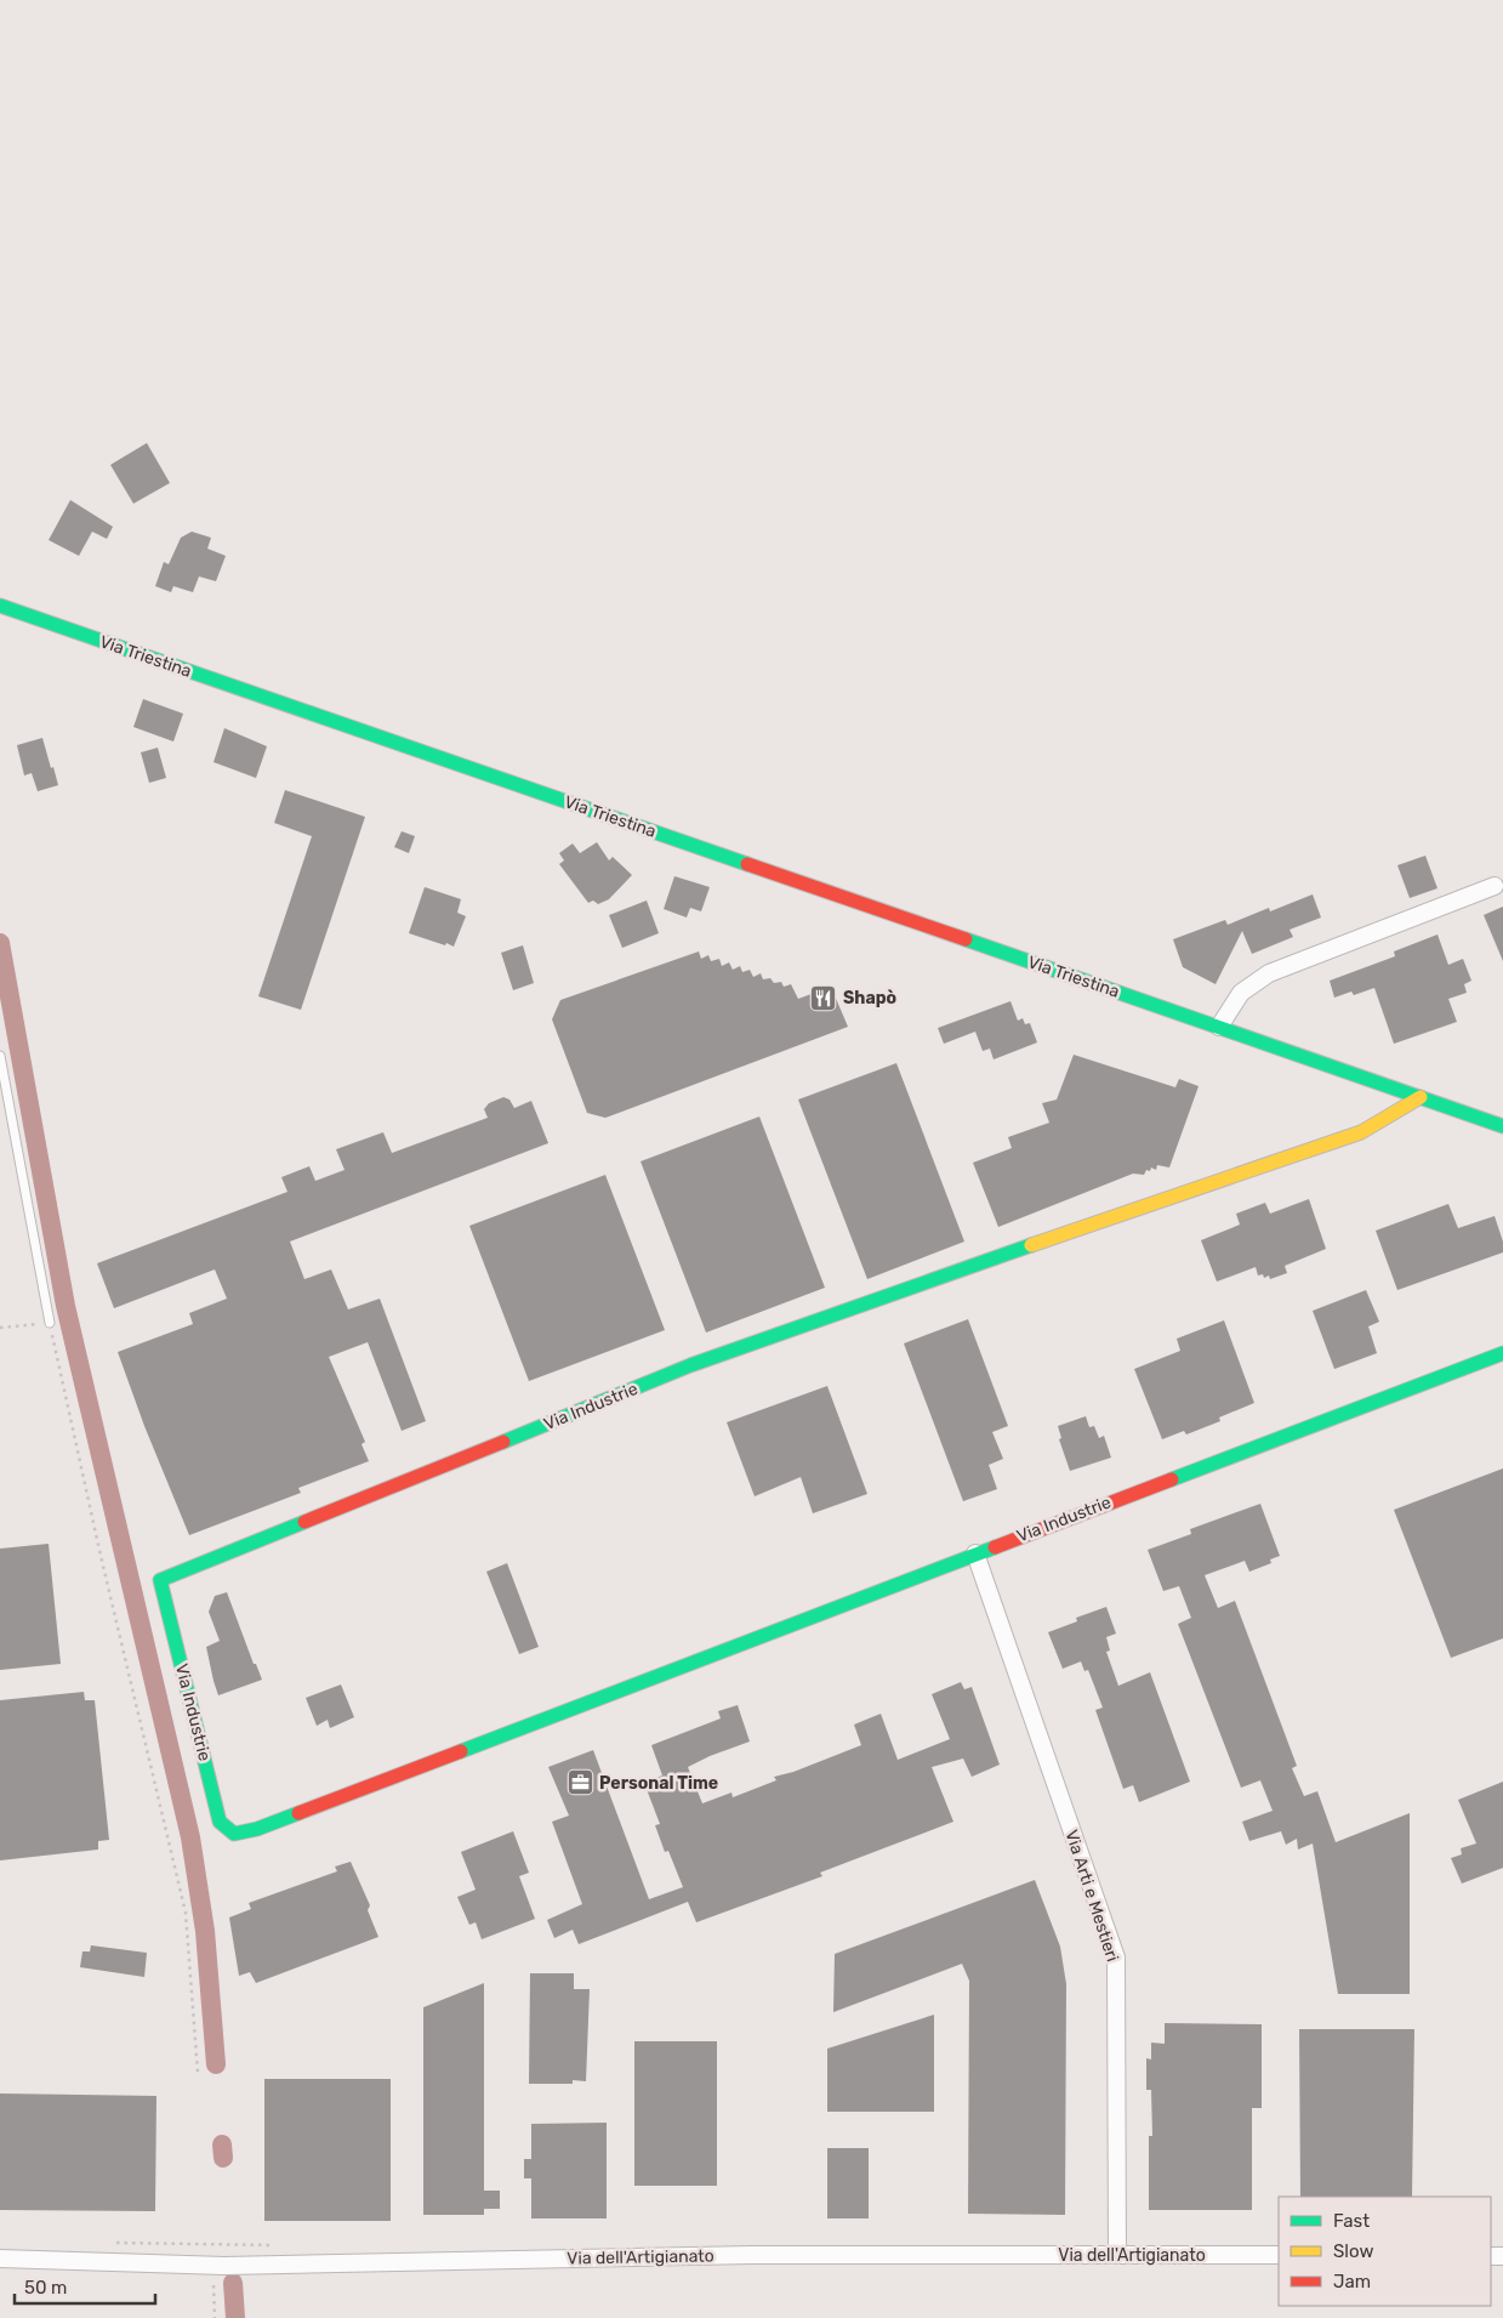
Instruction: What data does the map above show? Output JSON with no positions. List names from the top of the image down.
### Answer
{
  "streets": {
    "street": [
      "Via Triestina",
      "Via Industrie",
      "Via Arti e Mestieri",
      "Via dell'Artigianato"
    ]
  },
  "crossings": [
    ["Via Triestina", "Via Industrie"],
    ["Via Industrie", "Via Arti e Mestieri"],
    ["Via Arti e Mestieri", "Via dell'Artigianato"]
  ],
  "places": {
    "restaurant": ["Shapò"],
    "office": ["Personal Time"]
  },
  "legend": ["Fast", "Slow", "Jam"],
  "scale_bar": "50 m"
}
